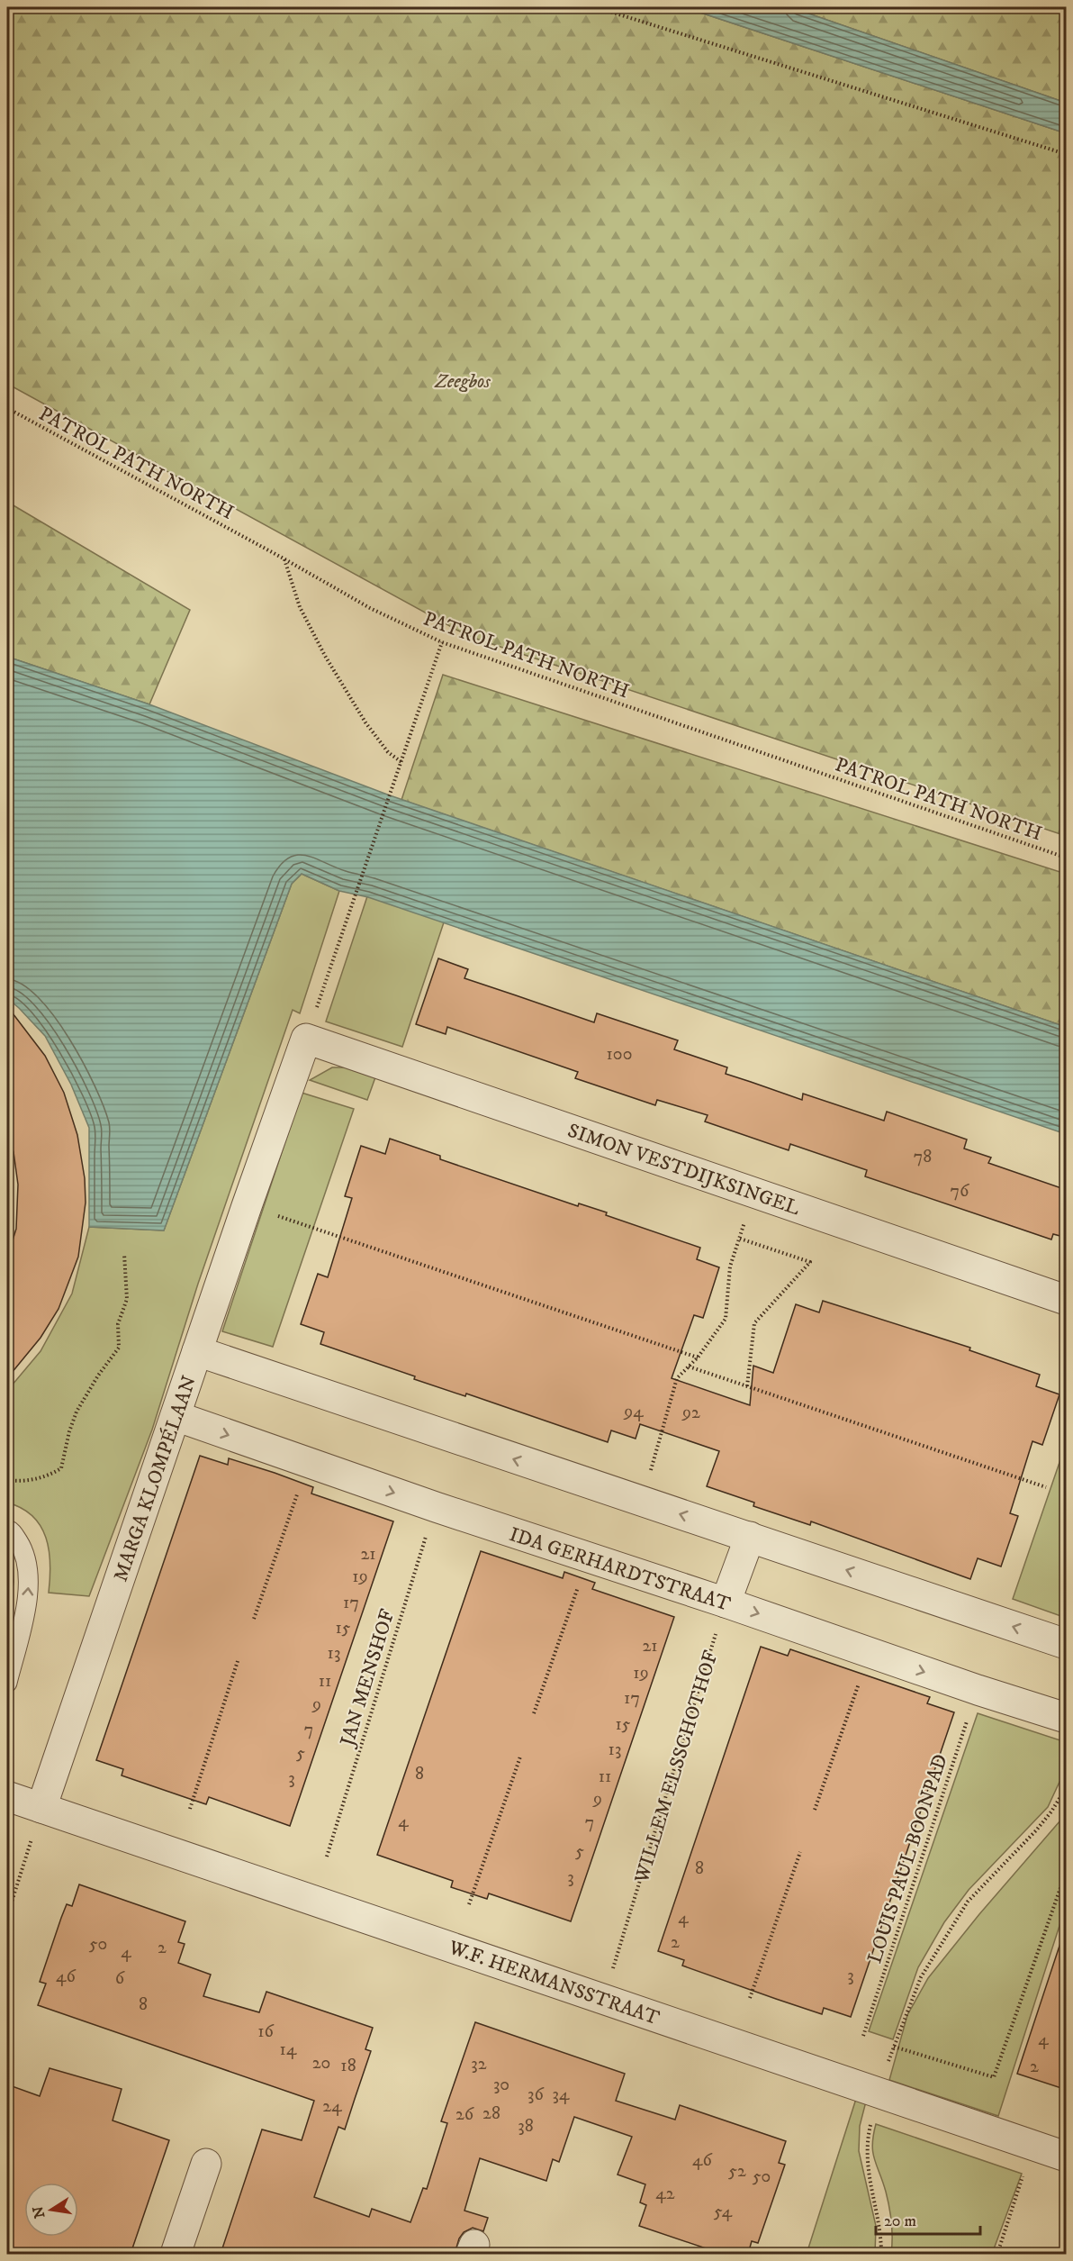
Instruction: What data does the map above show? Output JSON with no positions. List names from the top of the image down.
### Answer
{
  "streets": {
    "street": [
      "SIMON VESTDIJKSINGEL",
      "MARGA KLOMPÉLAAN",
      "IDA GERHARDTSTRAAT",
      "W.F. HERMANSSTRAAT"
    ],
    "path": [
      "PATROL PATH NORTH",
      "JAN MENSHOF",
      "WILLEM ELSSCHOTHOF",
      "LOUIS PAUL BOONPAD"
    ]
  },
  "crossings": [
    ["SIMON VESTDIJKSINGEL", "MARGA KLOMPÉLAAN"],
    ["MARGA KLOMPÉLAAN", "IDA GERHARDTSTRAAT"],
    ["MARGA KLOMPÉLAAN", "W.F. HERMANSSTRAAT"],
    ["IDA GERHARDTSTRAAT", "JAN MENSHOF"],
    ["IDA GERHARDTSTRAAT", "WILLEM ELSSCHOTHOF"],
    ["IDA GERHARDTSTRAAT", "LOUIS PAUL BOONPAD"],
    ["WILLEM ELSSCHOTHOF", "W.F. HERMANSSTRAAT"]
  ],
  "parks": ["Zeegbos"],
  "house_numbers": [
    "100",
    "78",
    "76",
    "94",
    "92",
    "21",
    "19",
    "17",
    "15",
    "21",
    "13",
    "19",
    "11",
    "17",
    "9",
    "15",
    "7",
    "13",
    "5",
    "8",
    "11",
    "3",
    "9",
    "4",
    "7",
    "5",
    "8",
    "3",
    "4",
    "2",
    "50",
    "2",
    "4",
    "3",
    "46",
    "6",
    "8",
    "16",
    "4",
    "14",
    "20",
    "32",
    "18",
    "2",
    "30",
    "36",
    "34",
    "24",
    "28",
    "26",
    "38",
    "46",
    "52",
    "50",
    "42",
    "54"
  ],
  "scale_bar": "20 m",
  "north": "left"
}
